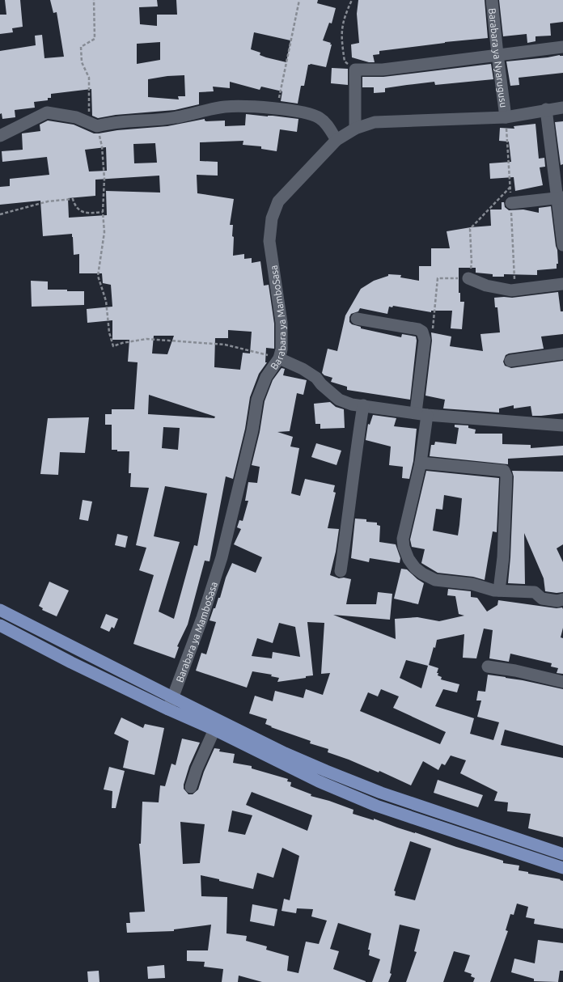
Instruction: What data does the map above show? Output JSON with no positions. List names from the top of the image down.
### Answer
{
  "streets": {
    "street": ["Barabara ya Nyarugusu", "Barabara ya MamboSasa"]
  },
  "crossings": [
    ["Barabara ya Nyarugusu", "Barabara ya MamboSasa"]
  ]
}
